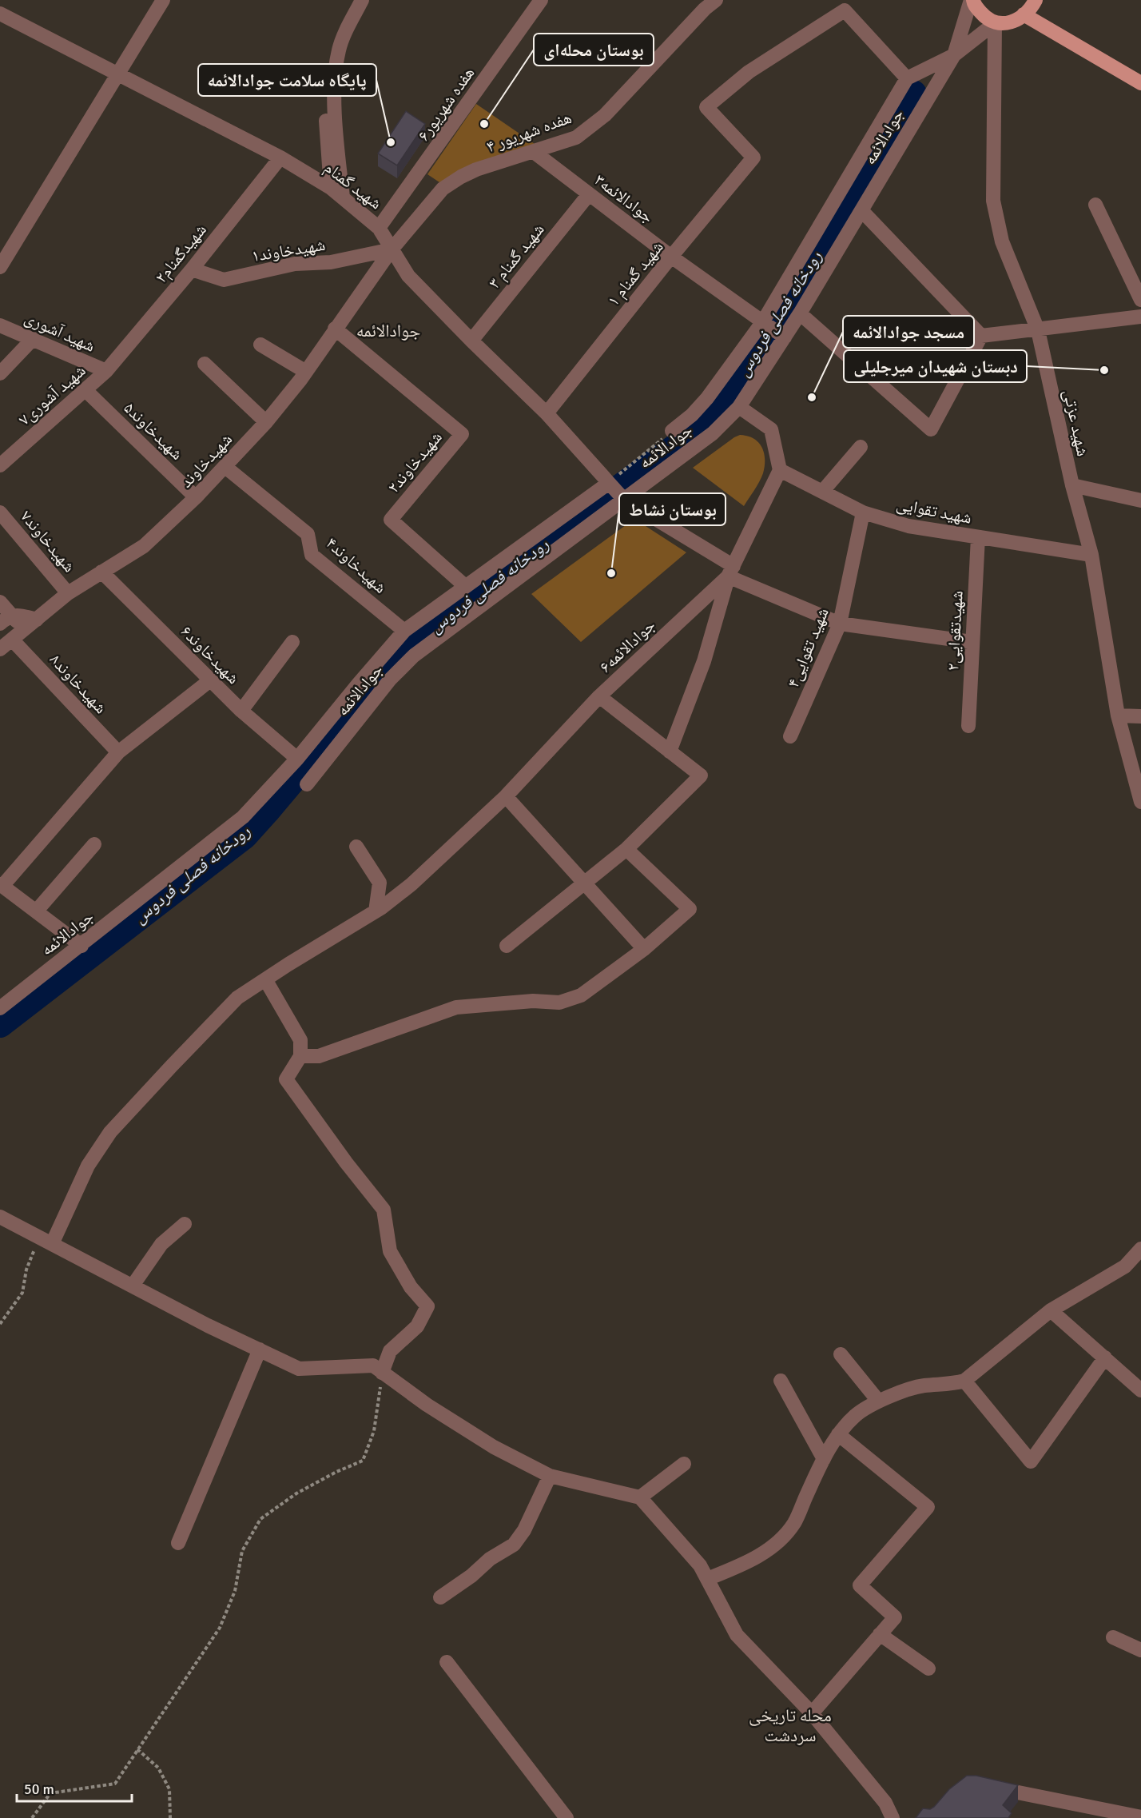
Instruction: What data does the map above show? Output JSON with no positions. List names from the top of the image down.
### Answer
{
  "streets": {
    "street": [
      "هفده شهریور۶",
      "هفده شهریور ۴",
      "جوادالائمه",
      "شهید گمنام",
      "جوادالائمه۳",
      "شهیدخاوند۱",
      "شهیدگمنام۲",
      "شهید گمنام ۳",
      "شهید گمنام ۱",
      "شهید آشوری",
      "شهید آشوری۷",
      "شهید عزتی",
      "شهیدخاوند۵",
      "شهیدخاوند",
      "شهیدخاوند۲",
      "شهید تقوایی",
      "شهیدخاوند۷",
      "شهیدخاوند۴",
      "شهیدتقوایی۲",
      "جوادالائمه۶",
      "شهید تقوایی۴",
      "شهیدخاوند۶",
      "شهیدخاوند۸"
    ]
  },
  "crossings": [
    ["هفده شهریور۶", "شهید گمنام"],
    ["هفده شهریور ۴", "شهید گمنام"],
    ["هفده شهریور ۴", "جوادالائمه۳"],
    ["هفده شهریور ۴", "شهیدخاوند۱"],
    ["هفده شهریور ۴", "شهیدخاوند"],
    ["جوادالائمه", "شهید گمنام"],
    ["جوادالائمه", "جوادالائمه۳"],
    ["جوادالائمه", "شهید گمنام ۱"],
    ["جوادالائمه", "شهید عزتی"],
    ["جوادالائمه", "شهیدخاوند۲"],
    ["جوادالائمه", "شهیدخاوند۴"],
    ["جوادالائمه", "شهیدخاوند۶"],
    ["شهید گمنام", "شهیدخاوند۱"],
    ["شهید گمنام", "شهیدگمنام۲"],
    ["شهید گمنام", "شهید گمنام ۳"],
    ["شهید گمنام", "شهید گمنام ۱"],
    ["شهید گمنام", "شهیدخاوند"],
    ["شهید گمنام", "شهیدتقوایی۲"],
    ["شهید گمنام", "جوادالائمه۶"],
    ["شهید گمنام", "شهید تقوایی۴"],
    ["جوادالائمه۳", "شهید گمنام ۳"],
    ["جوادالائمه۳", "شهید گمنام ۱"],
    ["شهیدخاوند۱", "شهیدگمنام۲"],
    ["شهیدخاوند۱", "شهیدخاوند"],
    ["شهیدگمنام۲", "شهید آشوری"],
    ["شهیدگمنام۲", "شهید آشوری۷"],
    ["شهید آشوری", "شهید آشوری۷"],
    ["شهید آشوری۷", "شهیدخاوند۵"],
    ["شهید عزتی", "شهید تقوایی"],
    ["شهیدخاوند۵", "شهیدخاوند"],
    ["شهیدخاوند", "شهیدخاوند۲"],
    ["شهیدخاوند", "شهیدخاوند۷"],
    ["شهیدخاوند", "شهیدخاوند۴"],
    ["شهیدخاوند", "شهیدخاوند۶"],
    ["شهیدخاوند", "شهیدخاوند۸"],
    ["شهید تقوایی", "شهیدتقوایی۲"],
    ["شهید تقوایی", "جوادالائمه۶"],
    ["شهید تقوایی", "شهید تقوایی۴"]
  ],
  "districts": ["جوادالائمه", "محله تاریخی سردشت"],
  "water": ["رودخانه فصلی فردوس"],
  "places": [
    "بوستان محله‌ای",
    "پایگاه سلامت جوادالائمه",
    "دبستان شهیدان میرجلیلی",
    "مسجد جوادالائمه",
    "بوستان نشاط"
  ],
  "scale_bar": "50 m"
}
